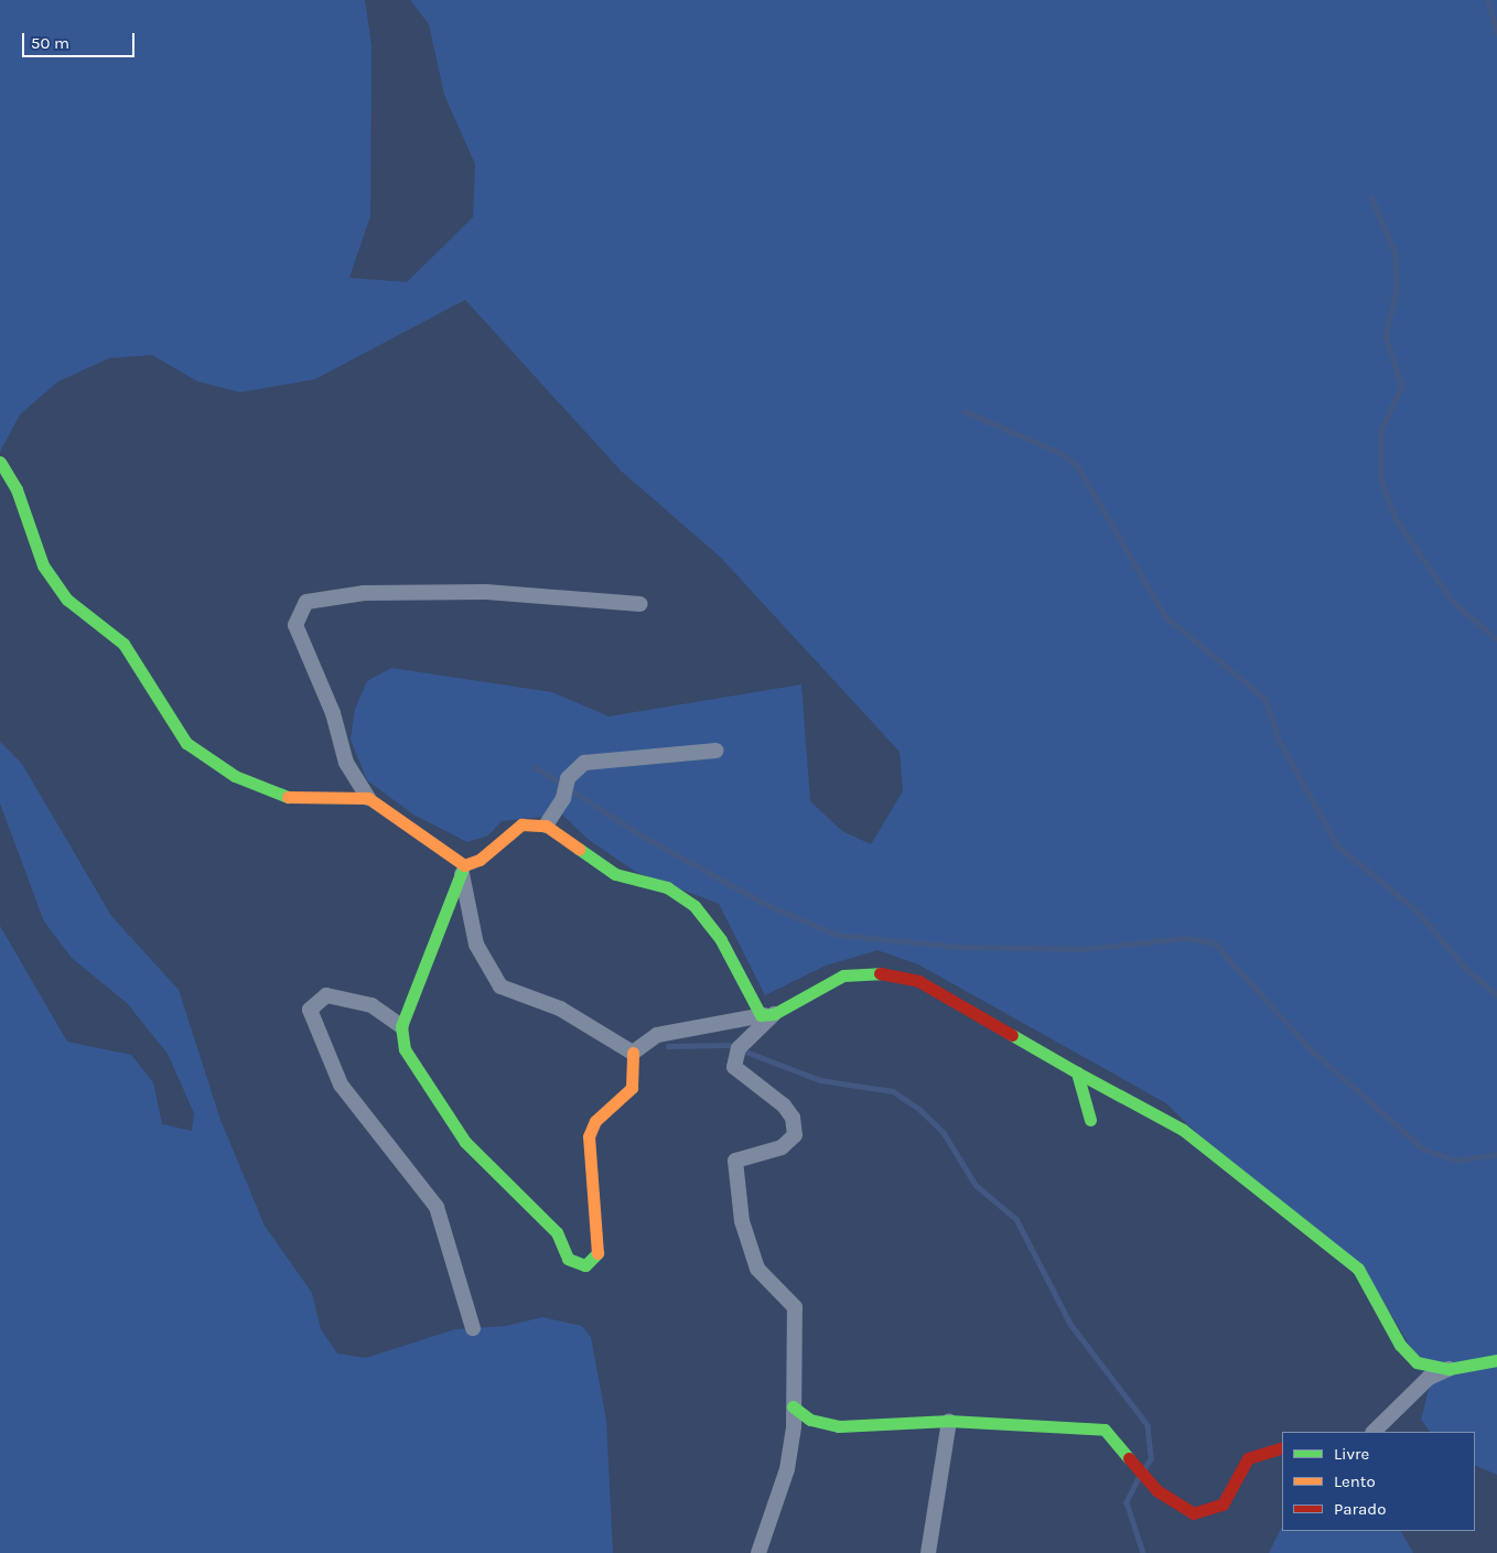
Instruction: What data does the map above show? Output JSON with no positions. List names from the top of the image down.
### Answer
{
  "legend": ["Livre", "Lento", "Parado"],
  "scale_bar": "50 m"
}
